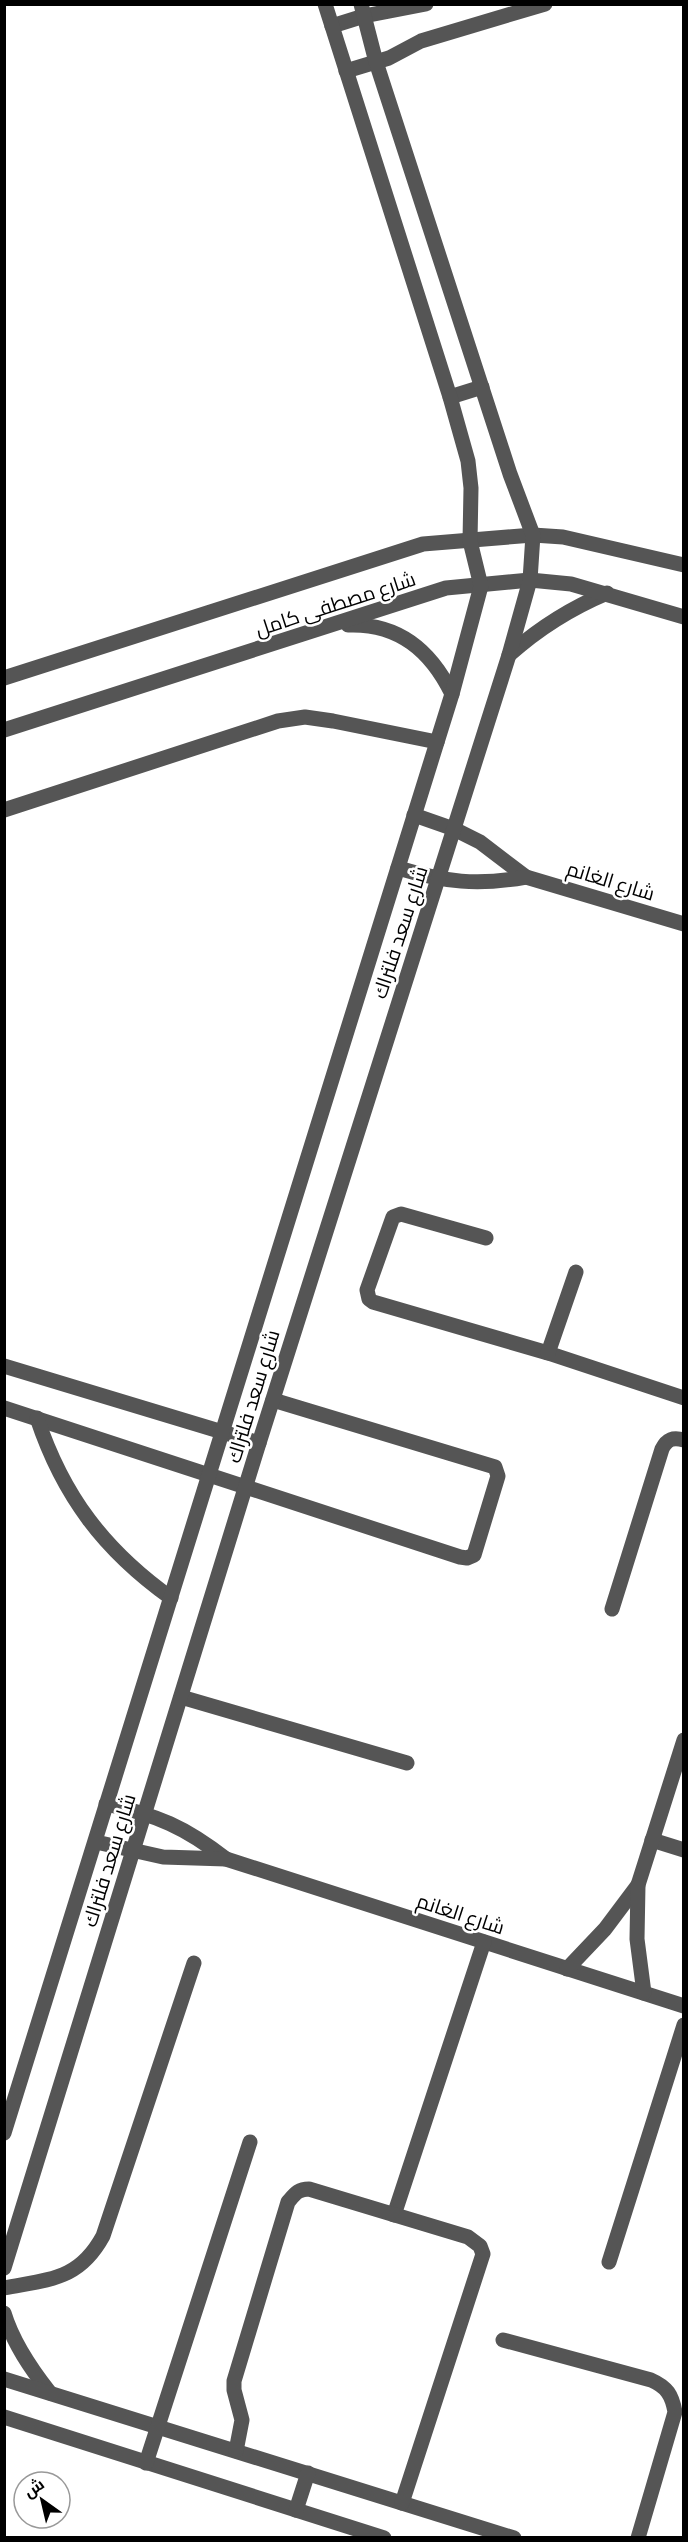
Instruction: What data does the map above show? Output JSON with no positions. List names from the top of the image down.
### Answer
{
  "streets": {
    "street": ["شارع مصطفى كامل", "شارع الغانم", "شارع سعد فلتراك"]
  },
  "crossings": [
    ["شارع مصطفى كامل", "شارع سعد فلتراك"],
    ["شارع الغانم", "شارع سعد فلتراك"]
  ],
  "north": "top left"
}
